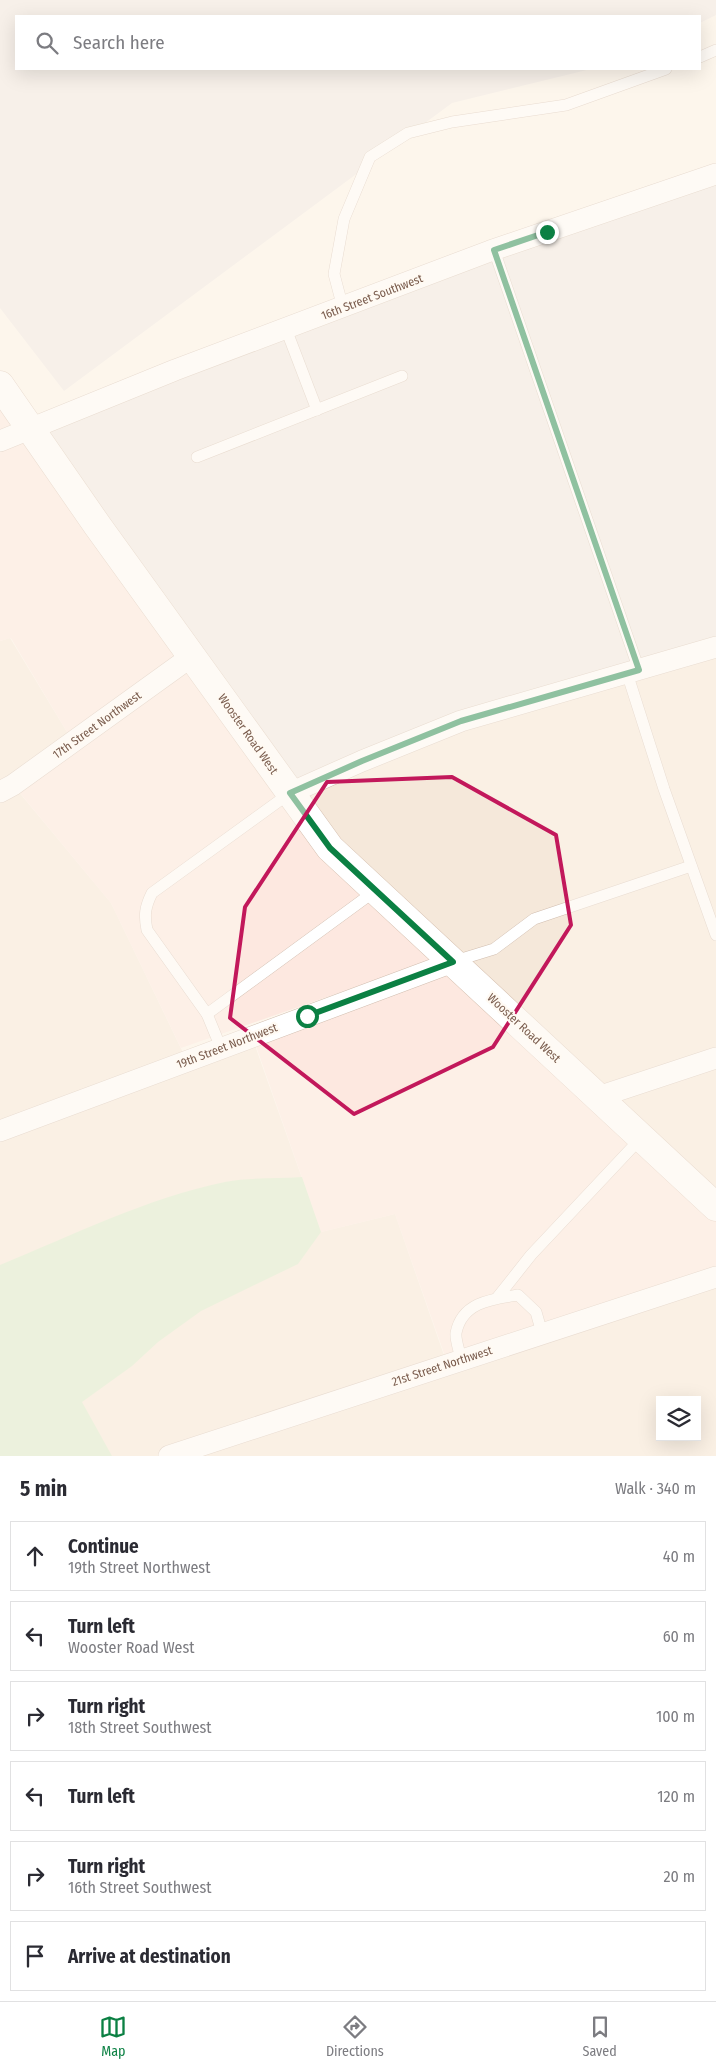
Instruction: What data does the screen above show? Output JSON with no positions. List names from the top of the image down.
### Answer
{
  "streets": {
    "main road": ["Wooster Road West"],
    "street": [
      "16th Street Southwest",
      "17th Street Northwest",
      "19th Street Northwest",
      "21st Street Northwest"
    ]
  },
  "crossings": [
    ["16th Street Southwest", "Wooster Road West"],
    ["17th Street Northwest", "Wooster Road West"],
    ["Wooster Road West", "19th Street Northwest"]
  ],
  "page": {
    "search": "Search here",
    "heading": ["5 min", "Walk · 340 m"],
    "list": [
      ["Continue", "19th Street Northwest", "40 m"],
      ["Turn left", "Wooster Road West", "60 m"],
      ["Turn right", "18th Street Southwest", "100 m"],
      ["Turn left", "120 m"],
      ["Turn right", "16th Street Southwest", "20 m"],
      "Arrive at destination"
    ],
    "nav": ["Map", "Directions", "Saved"]
  }
}
